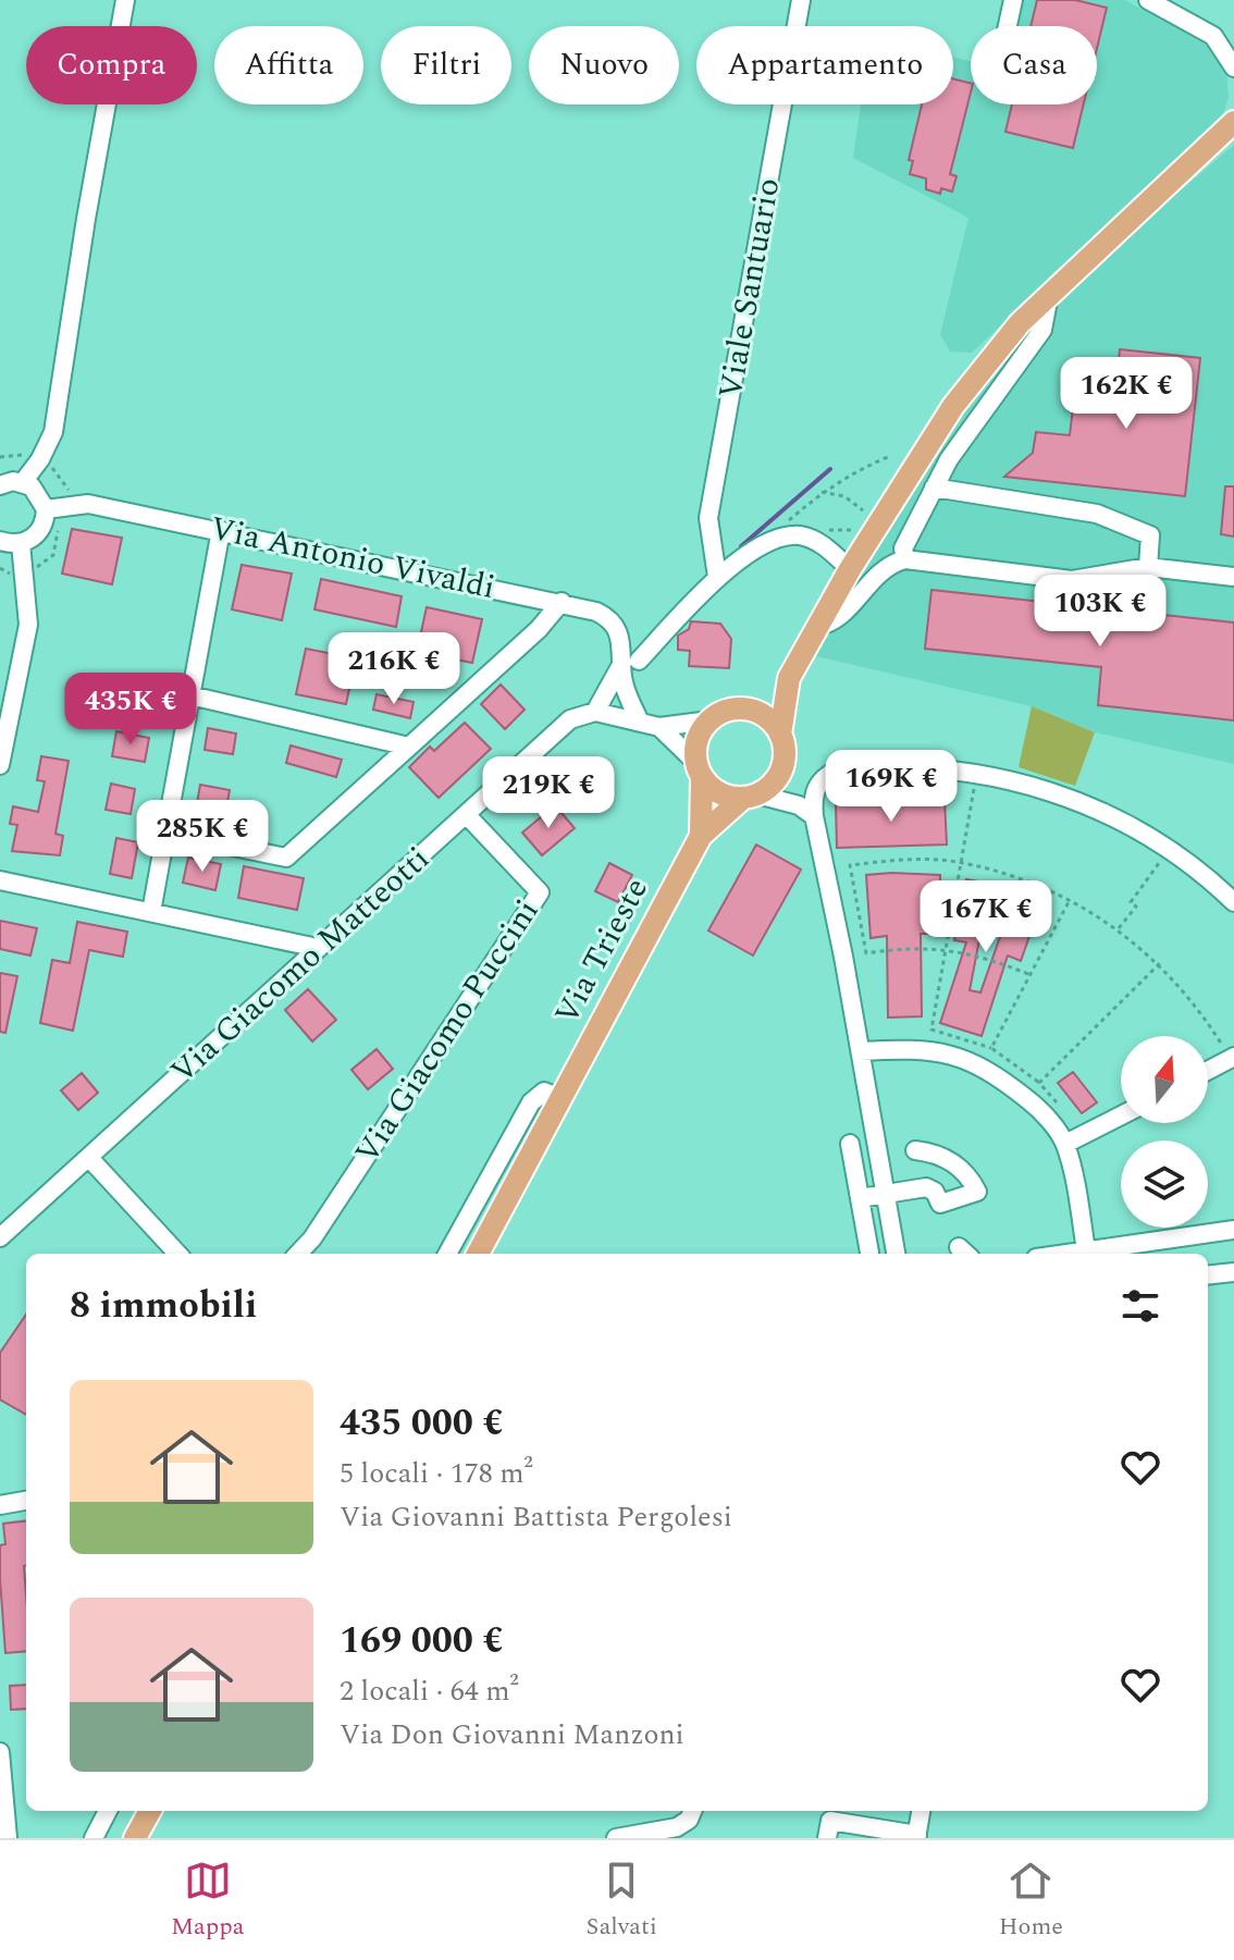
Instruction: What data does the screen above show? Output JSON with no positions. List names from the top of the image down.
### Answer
{
  "streets": {
    "main road": ["Via Trieste"],
    "street": [
      "Viale Santuario",
      "Via Antonio Vivaldi",
      "Via Giacomo Matteotti",
      "Via Giacomo Puccini"
    ]
  },
  "crossings": [
    ["Via Giacomo Matteotti", "Via Giacomo Puccini"]
  ],
  "north": "top",
  "page": {
    "chip": [
      "Compra",
      "Affitta",
      "Filtri",
      "Nuovo",
      "Appartamento",
      "Casa"
    ],
    "price": [
      "162K €",
      "103K €",
      "216K €",
      "435K €",
      "169K €",
      "219K €",
      "285K €",
      "167K €"
    ],
    "heading": "8 immobili",
    "list": [
      {
        "name": "435 000 €",
        "note": "5 locali · 178 m² · Via Giovanni Battista Pergolesi"
      },
      {
        "name": "169 000 €",
        "note": "2 locali · 64 m² · Via Don Giovanni Manzoni"
      }
    ],
    "tabs": ["Mappa", "Salvati", "Home"]
  }
}
